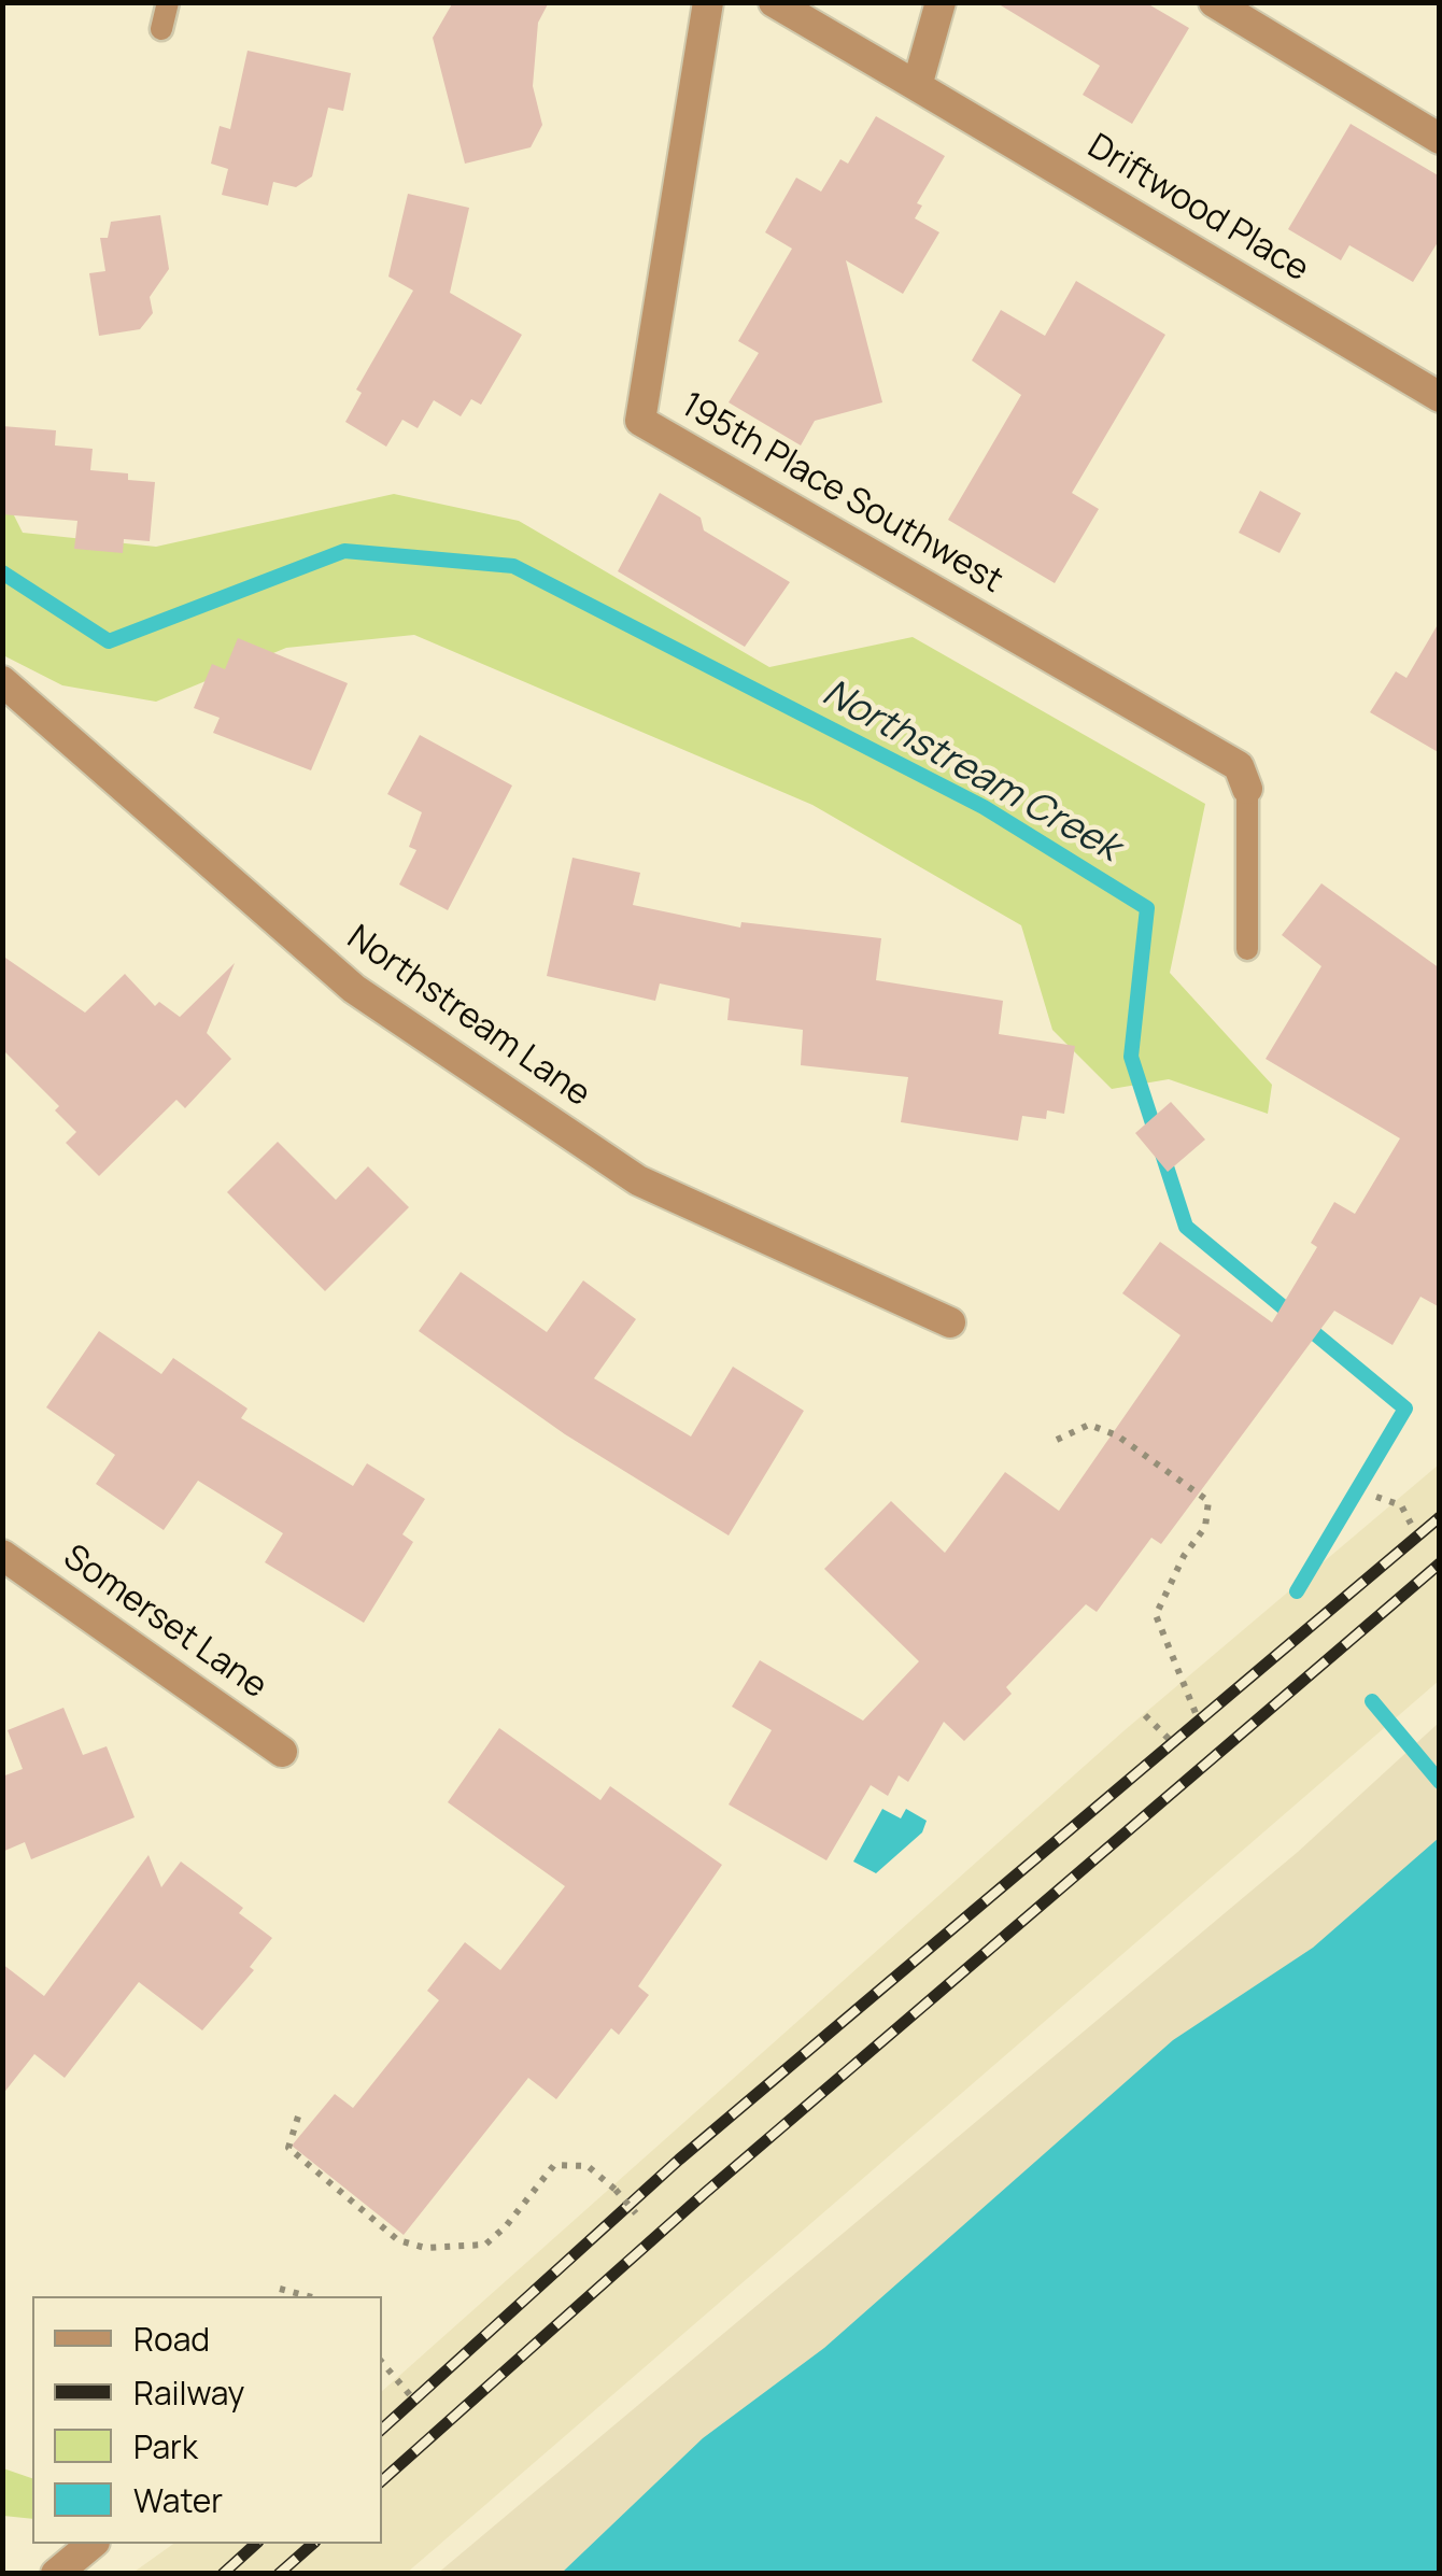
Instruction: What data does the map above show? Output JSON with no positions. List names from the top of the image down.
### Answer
{
  "streets": {
    "street": [
      "Driftwood Place",
      "195th Place Southwest",
      "Northstream Lane",
      "Somerset Lane"
    ]
  },
  "water": ["Northstream Creek"],
  "legend": [
    "Road",
    "Railway",
    "Park",
    "Water"
  ]
}
